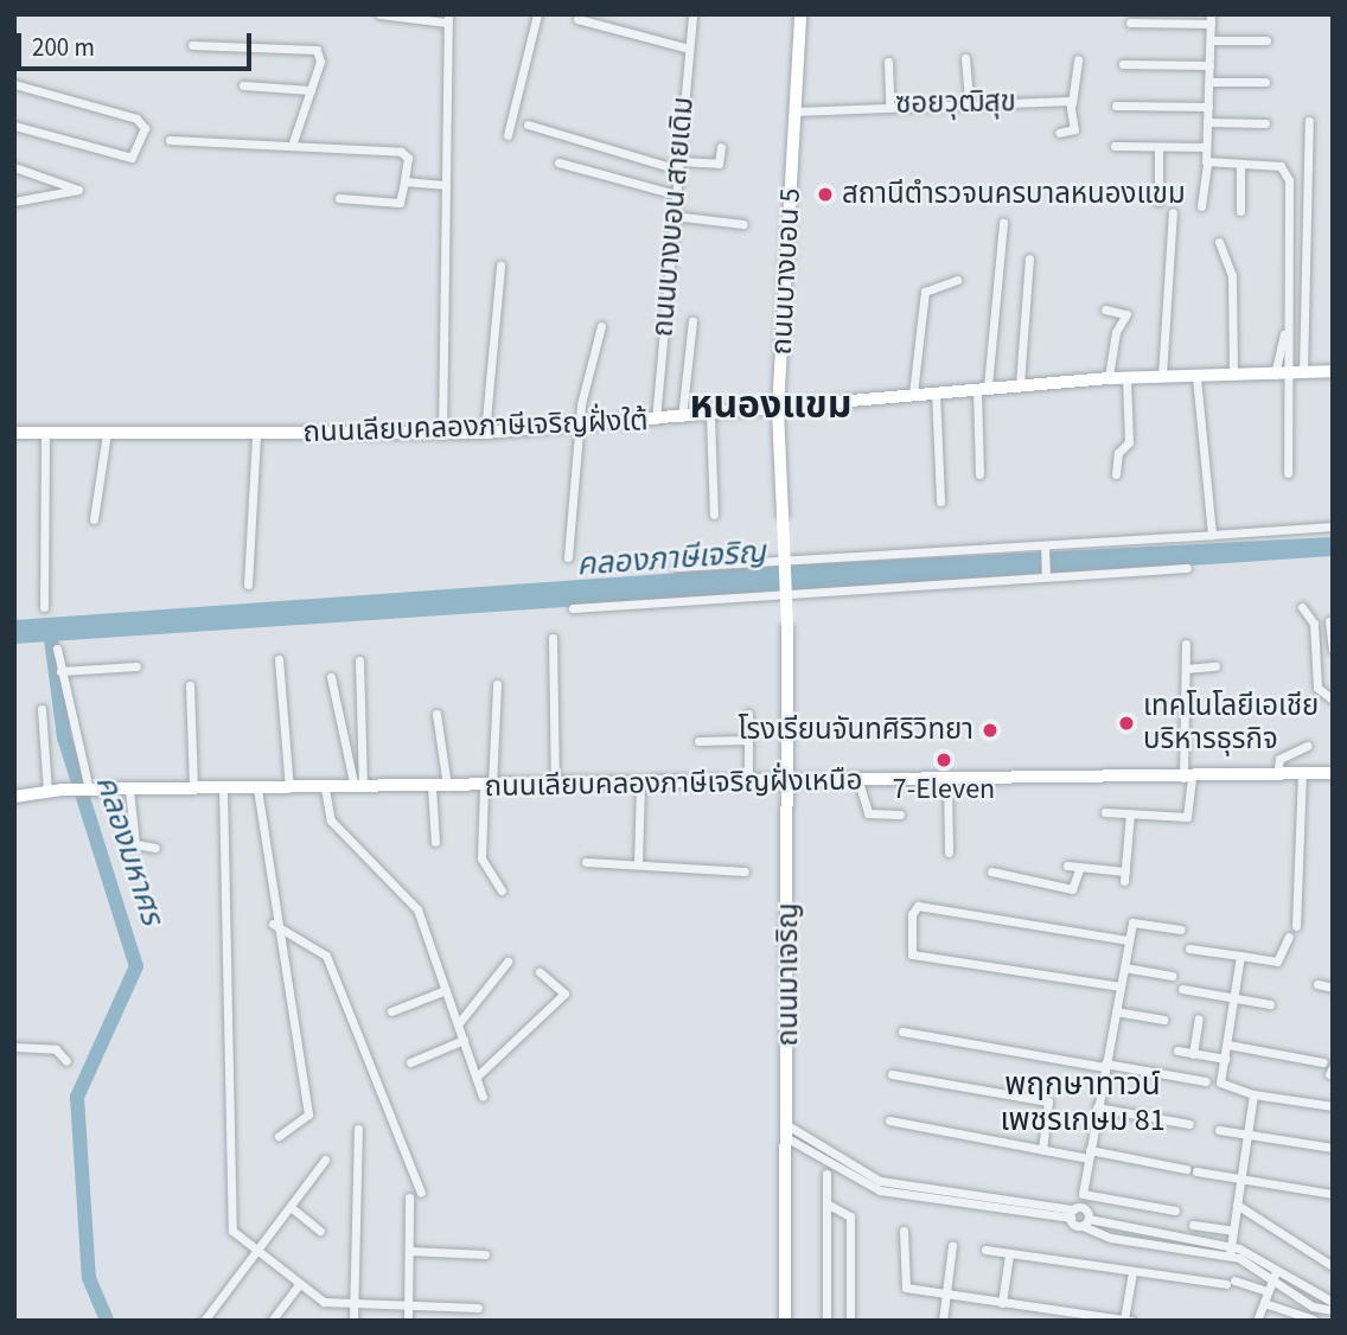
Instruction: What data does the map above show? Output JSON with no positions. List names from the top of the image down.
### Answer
{
  "streets": {
    "main road": [
      "ถนนบางบอน 5",
      "ถนนเลียบคลองภาษีเจริญฝั่งใต้",
      "ถนนเลียบคลองภาษีเจริญฝั่งเหนือ",
      "ถนนมาเจริญ"
    ],
    "street": ["ซอยวุฒิสุข", "ถนนบางบอน สายเดิม"]
  },
  "crossings": [
    ["ซอยวุฒิสุข", "ถนนบางบอน 5"],
    ["ถนนบางบอน สายเดิม", "ถนนเลียบคลองภาษีเจริญฝั่งใต้"],
    ["ถนนบางบอน 5", "ถนนเลียบคลองภาษีเจริญฝั่งใต้"],
    ["ถนนบางบอน 5", "ถนนมาเจริญ"],
    ["ถนนเลียบคลองภาษีเจริญฝั่งเหนือ", "ถนนมาเจริญ"]
  ],
  "districts": ["หนองแขม", "พฤกษาทาวน์ เพชรเกษม 81"],
  "water": ["คลองภาษีเจริญ", "คลองมหาศร"],
  "places": [
    "สถานีตำรวจนครบาลหนองแขม",
    "เทคโนโลยีเอเชีย บริหารธุรกิจ",
    "โรงเรียนจันทศิริวิทยา",
    "7-Eleven"
  ],
  "scale_bar": "200 m"
}
